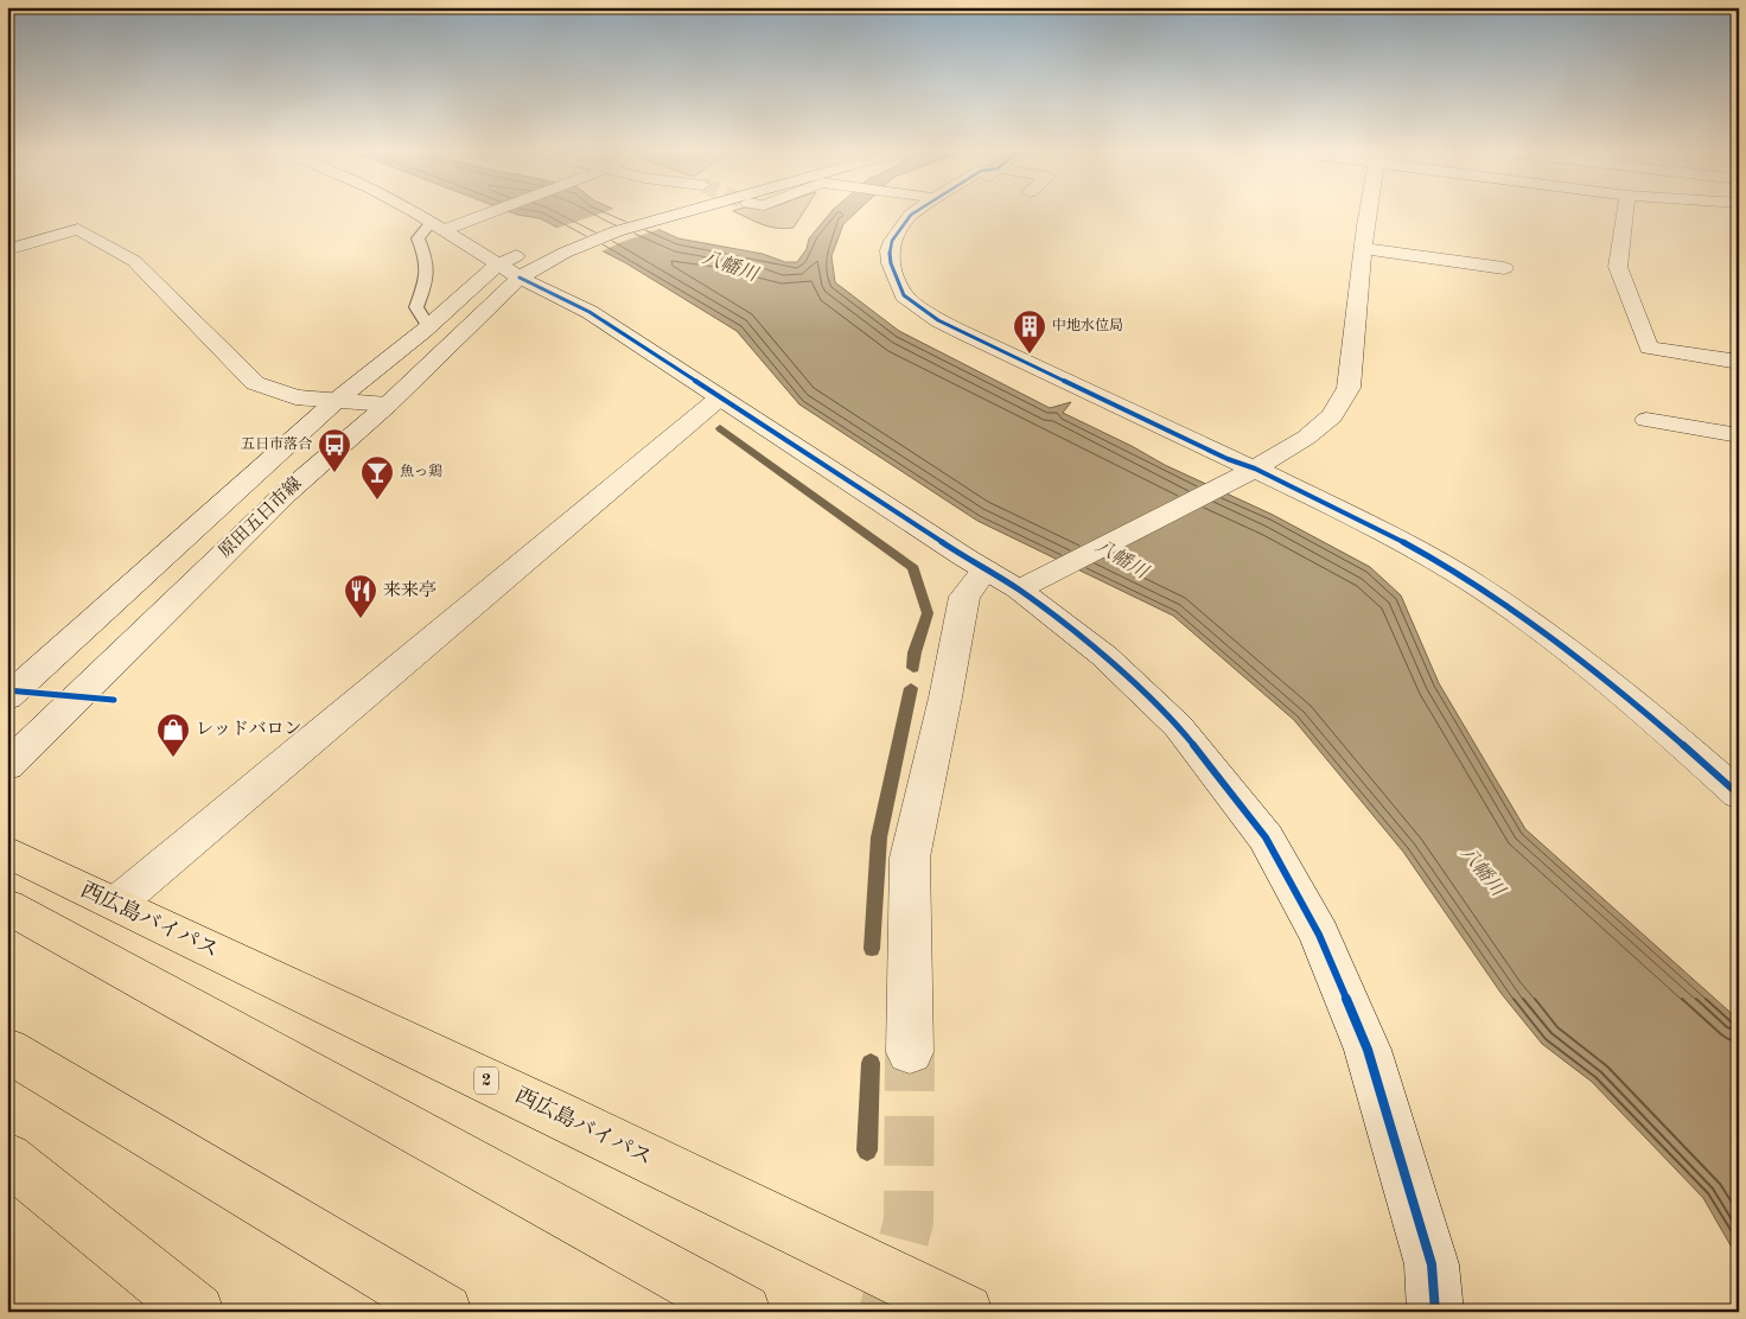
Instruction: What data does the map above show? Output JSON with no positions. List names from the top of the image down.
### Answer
{
  "streets": {
    "highway": ["西広島バイパス", "2"],
    "street": ["原田五日市線"]
  },
  "water": ["八幡川"],
  "places": {
    "building": ["中地水位局"],
    "bus stop": ["五日市落合"],
    "bar": ["魚っ鶏"],
    "restaurant": ["来来亭"],
    "shop": ["レッドバロン"]
  }
}
